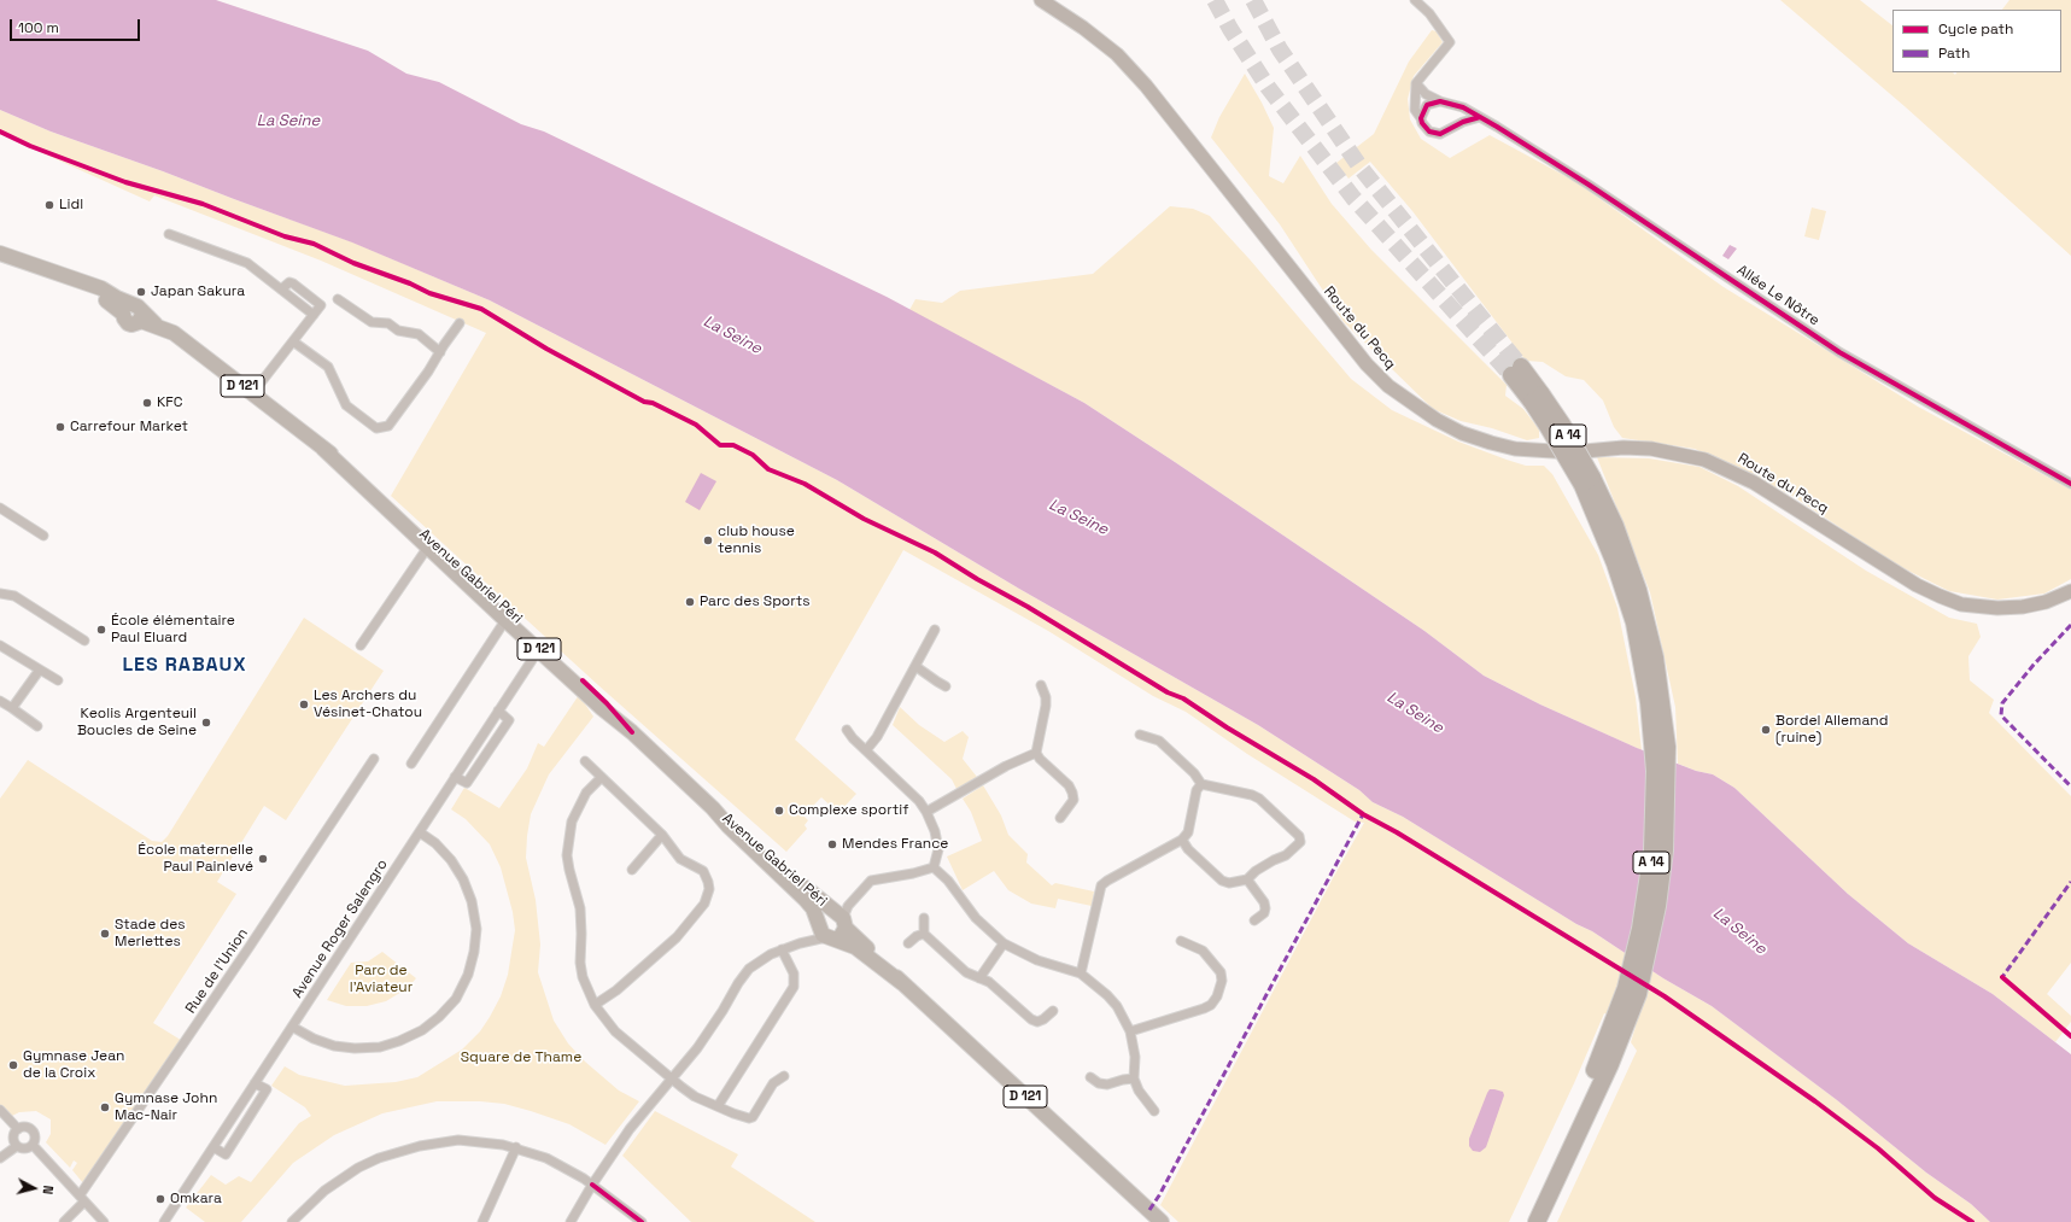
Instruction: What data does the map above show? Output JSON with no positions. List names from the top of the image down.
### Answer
{
  "streets": {
    "highway": ["A 14"],
    "main road": ["Route du Pecq", "D 121", "Avenue Gabriel Péri"],
    "street": ["Allée Le Nôtre", "Avenue Roger Salengro", "Rue de l'Union"]
  },
  "crossings": [
    ["D 121", "Avenue Gabriel Péri"],
    ["Avenue Gabriel Péri", "Avenue Roger Salengro"]
  ],
  "districts": ["LES RABAUX"],
  "water": ["La Seine"],
  "parks": ["Parc de l'Aviateur", "Square de Thame"],
  "places": [
    "Lidl",
    "Japan Sakura",
    "KFC",
    "Carrefour Market",
    "club house tennis",
    "Parc des Sports",
    "École élémentaire Paul Eluard",
    "Les Archers du Vésinet-Chatou",
    "Keolis Argenteuil Boucles de Seine",
    "Bordel Allemand (ruine)",
    "Complexe sportif",
    "Mendes France",
    "École maternelle Paul Painlevé",
    "Stade des Merlettes",
    "Gymnase Jean de la Croix",
    "Gymnase John Mac-Nair",
    "Omkara"
  ],
  "legend": ["Cycle path", "Path"],
  "scale_bar": "100 m",
  "north": "right"
}
